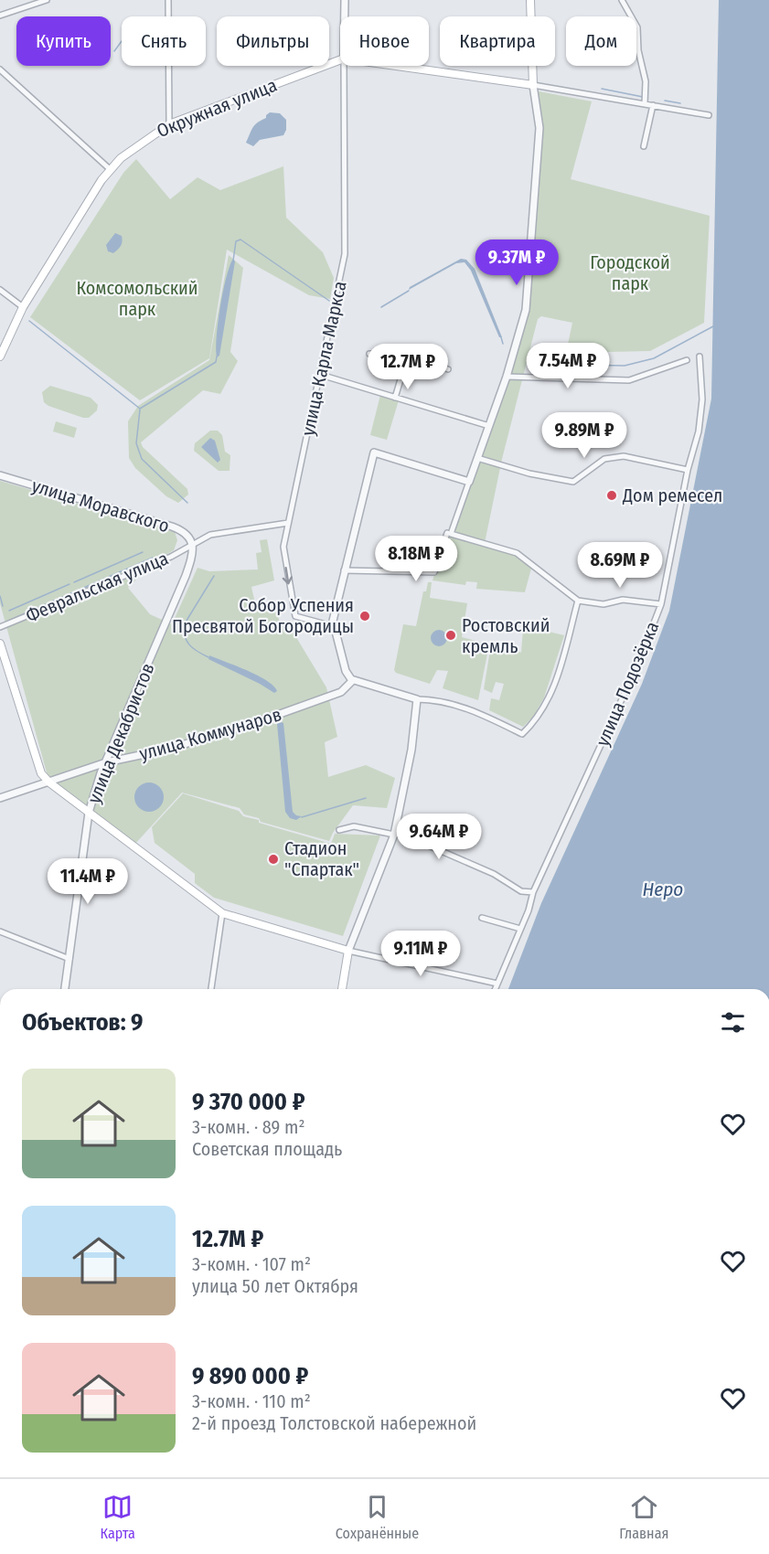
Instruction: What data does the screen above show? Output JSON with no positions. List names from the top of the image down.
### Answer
{
  "streets": {
    "main road": ["Окружная улица"],
    "street": [
      "улица Карла Маркса",
      "улица Моравского",
      "Февральская улица",
      "улица Подозёрка",
      "улица Декабристов",
      "улица Коммунаров"
    ]
  },
  "crossings": [
    ["улица Моравского", "Февральская улица"],
    ["улица Моравского", "улица Декабристов"],
    ["Февральская улица", "улица Декабристов"],
    ["улица Декабристов", "улица Коммунаров"]
  ],
  "water": ["Неро"],
  "parks": ["Городской парк", "Комсомольский парк"],
  "places": [
    "Дом ремесел",
    "Собор Успения Пресвятой Богородицы",
    "Ростовский кремль",
    "Стадион \"Спартак\""
  ],
  "page": {
    "chip": [
      "Купить",
      "Снять",
      "Фильтры",
      "Новое",
      "Квартира",
      "Дом"
    ],
    "price": [
      "9.37M ₽",
      "7.54M ₽",
      "12.7M ₽",
      "9.89M ₽",
      "8.18M ₽",
      "8.69M ₽",
      "9.64M ₽",
      "11.4M ₽",
      "9.11M ₽"
    ],
    "heading": "Объектов: 9",
    "list": [
      {
        "name": "9 370 000 ₽",
        "note": "3-комн. · 89 m² · Советская площадь"
      },
      {
        "name": "12.7M ₽",
        "note": "3-комн. · 107 m² · улица 50 лет Октября"
      },
      {
        "name": "9 890 000 ₽",
        "note": "3-комн. · 110 m² · 2-й проезд Толстовской набережной"
      }
    ],
    "tabs": ["Карта", "Сохранённые", "Главная"]
  }
}
